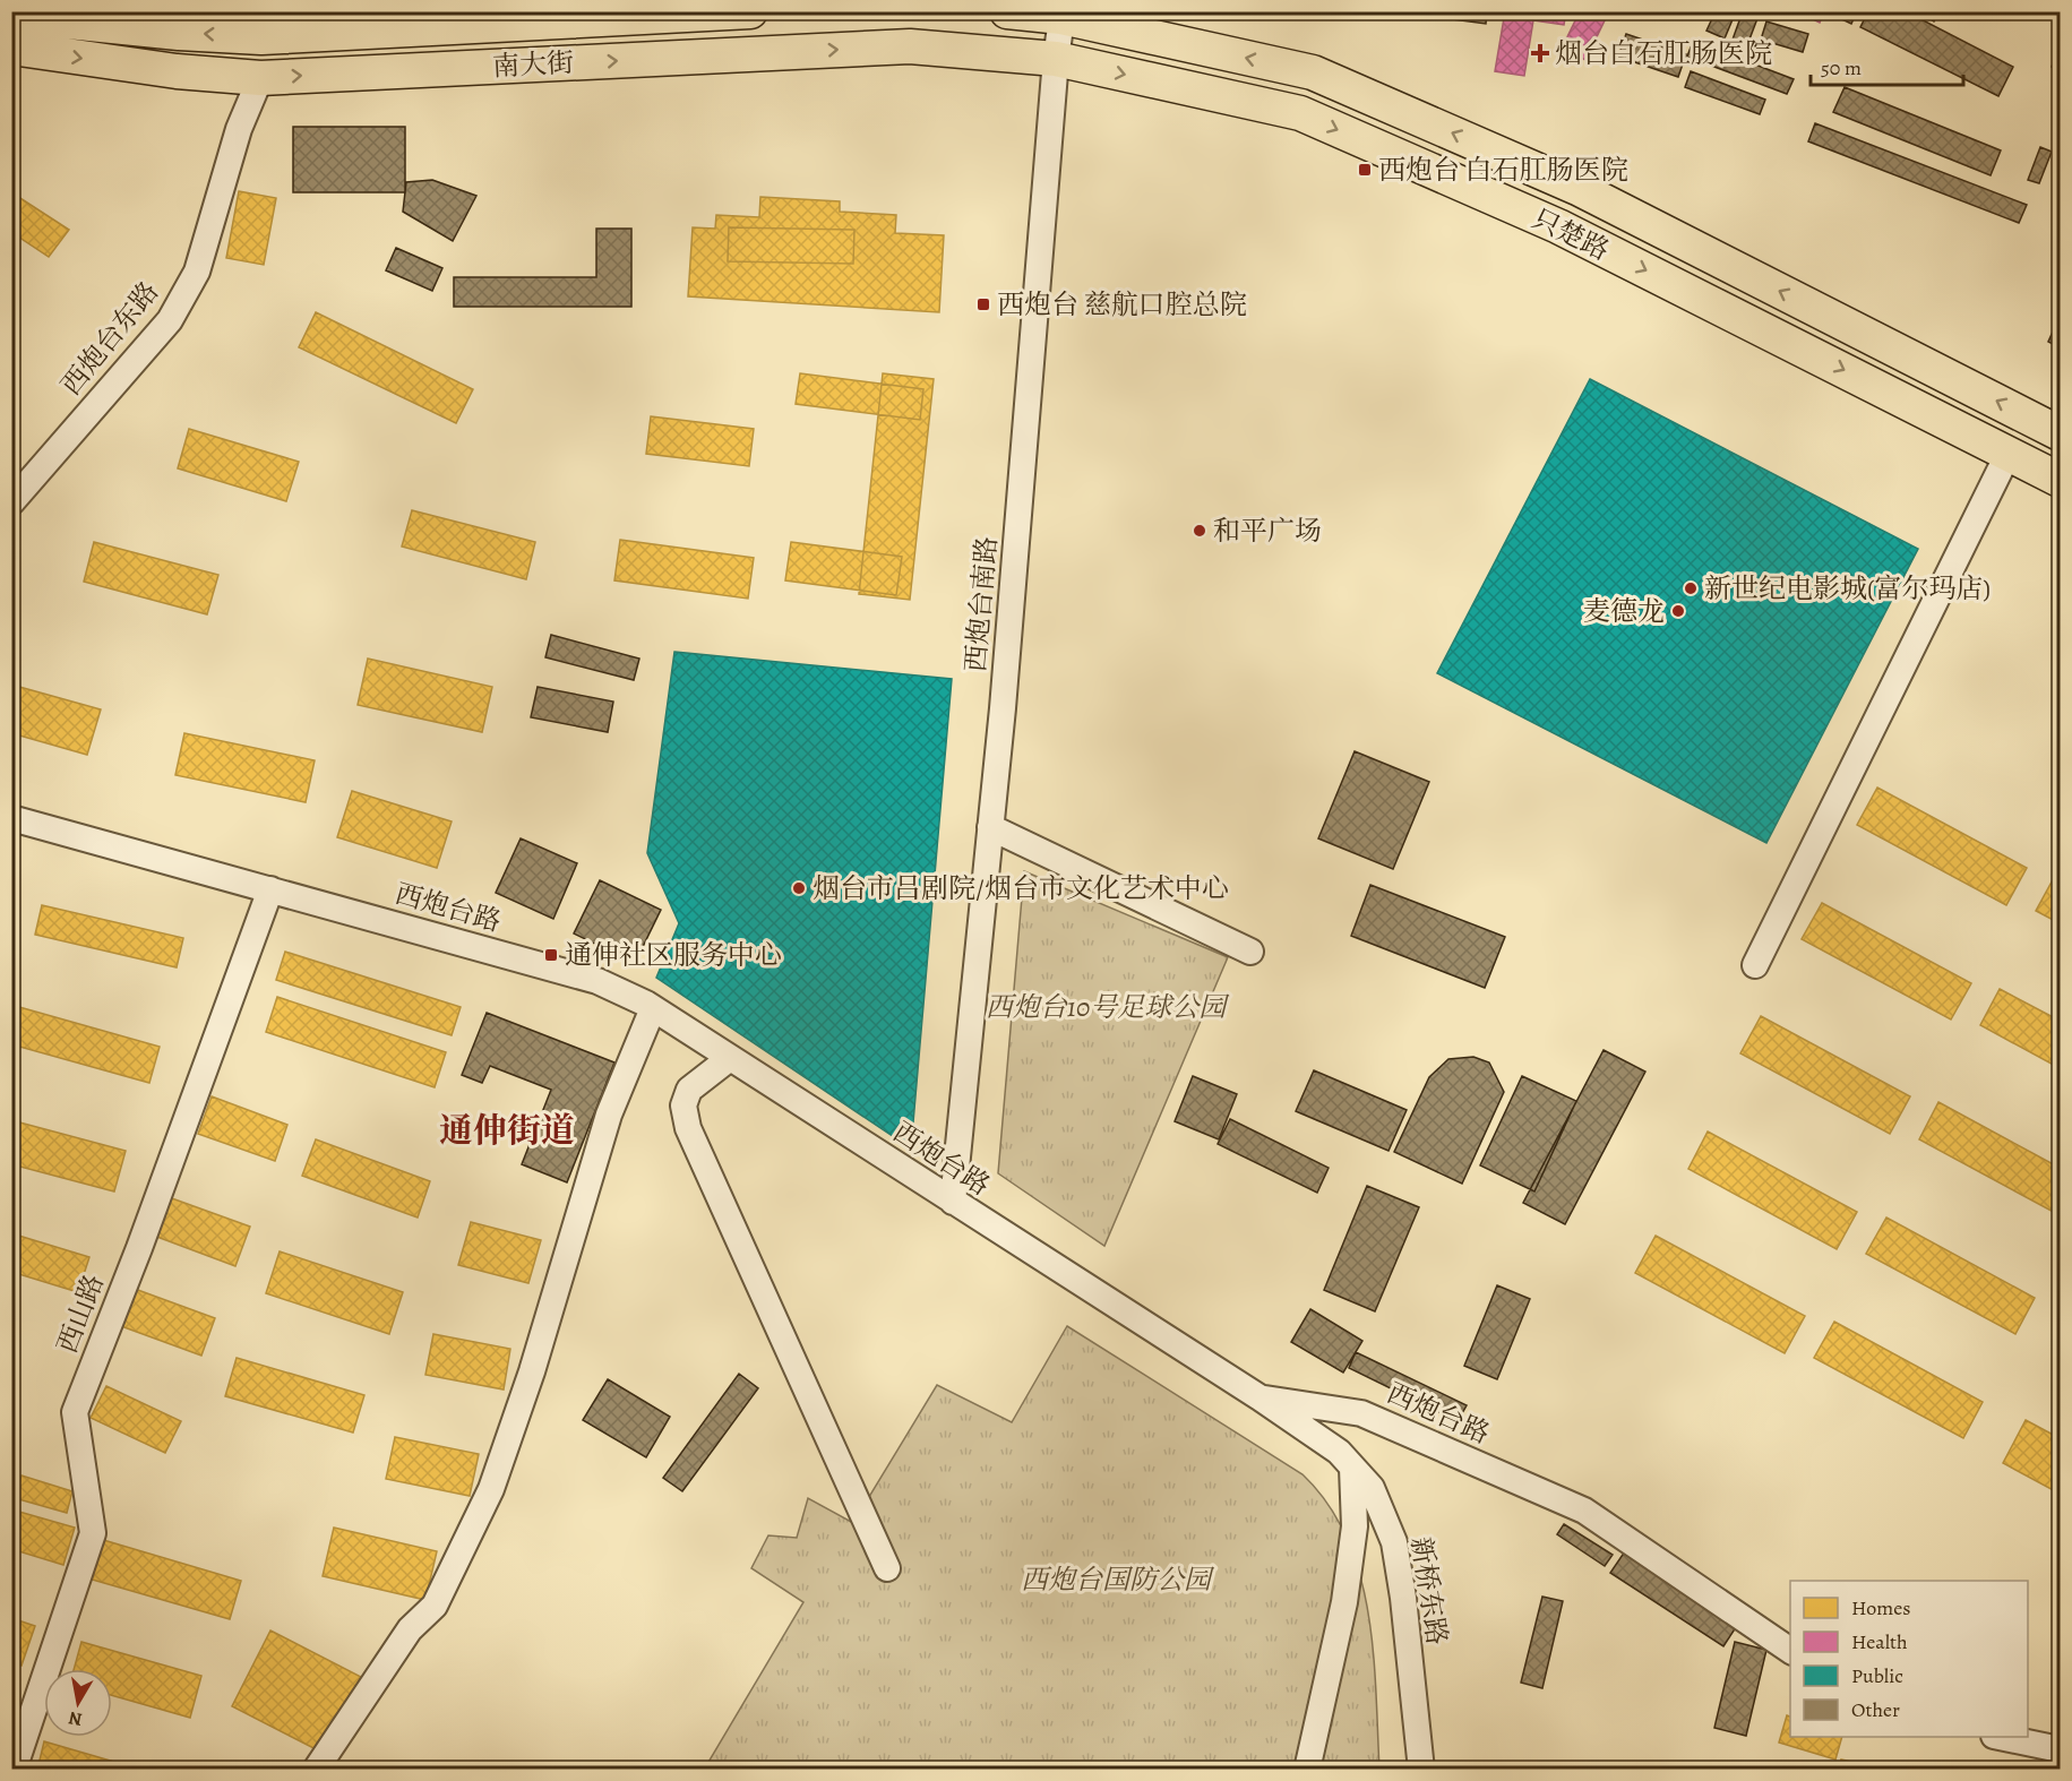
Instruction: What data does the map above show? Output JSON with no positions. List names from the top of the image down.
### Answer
{
  "streets": {
    "main road": ["南大街", "只楚路"],
    "street": [
      "西炮台东路",
      "西炮台南路",
      "西炮台路",
      "西山路",
      "新桥东路"
    ]
  },
  "crossings": [
    ["南大街", "只楚路"],
    ["南大街", "西炮台东路"],
    ["南大街", "西炮台南路"],
    ["只楚路", "西炮台南路"],
    ["西炮台南路", "西炮台路"],
    ["西炮台路", "西山路"],
    ["西炮台路", "新桥东路"]
  ],
  "districts": ["通伸街道"],
  "parks": ["西炮台10号足球公园", "西炮台国防公园"],
  "places": {
    "health": ["烟台白石肛肠医院"],
    "transit": ["西炮台 白石肛肠医院", "西炮台 慈航口腔总院", "通伸社区服务中心"],
    "other": [
      "和平广场",
      "新世纪电影城(富尔玛店)",
      "麦德龙",
      "烟台市吕剧院/烟台市文化艺术中心"
    ]
  },
  "legend": [
    "Homes",
    "Health",
    "Public",
    "Other"
  ],
  "scale_bar": "50 m",
  "north": "bottom"
}
